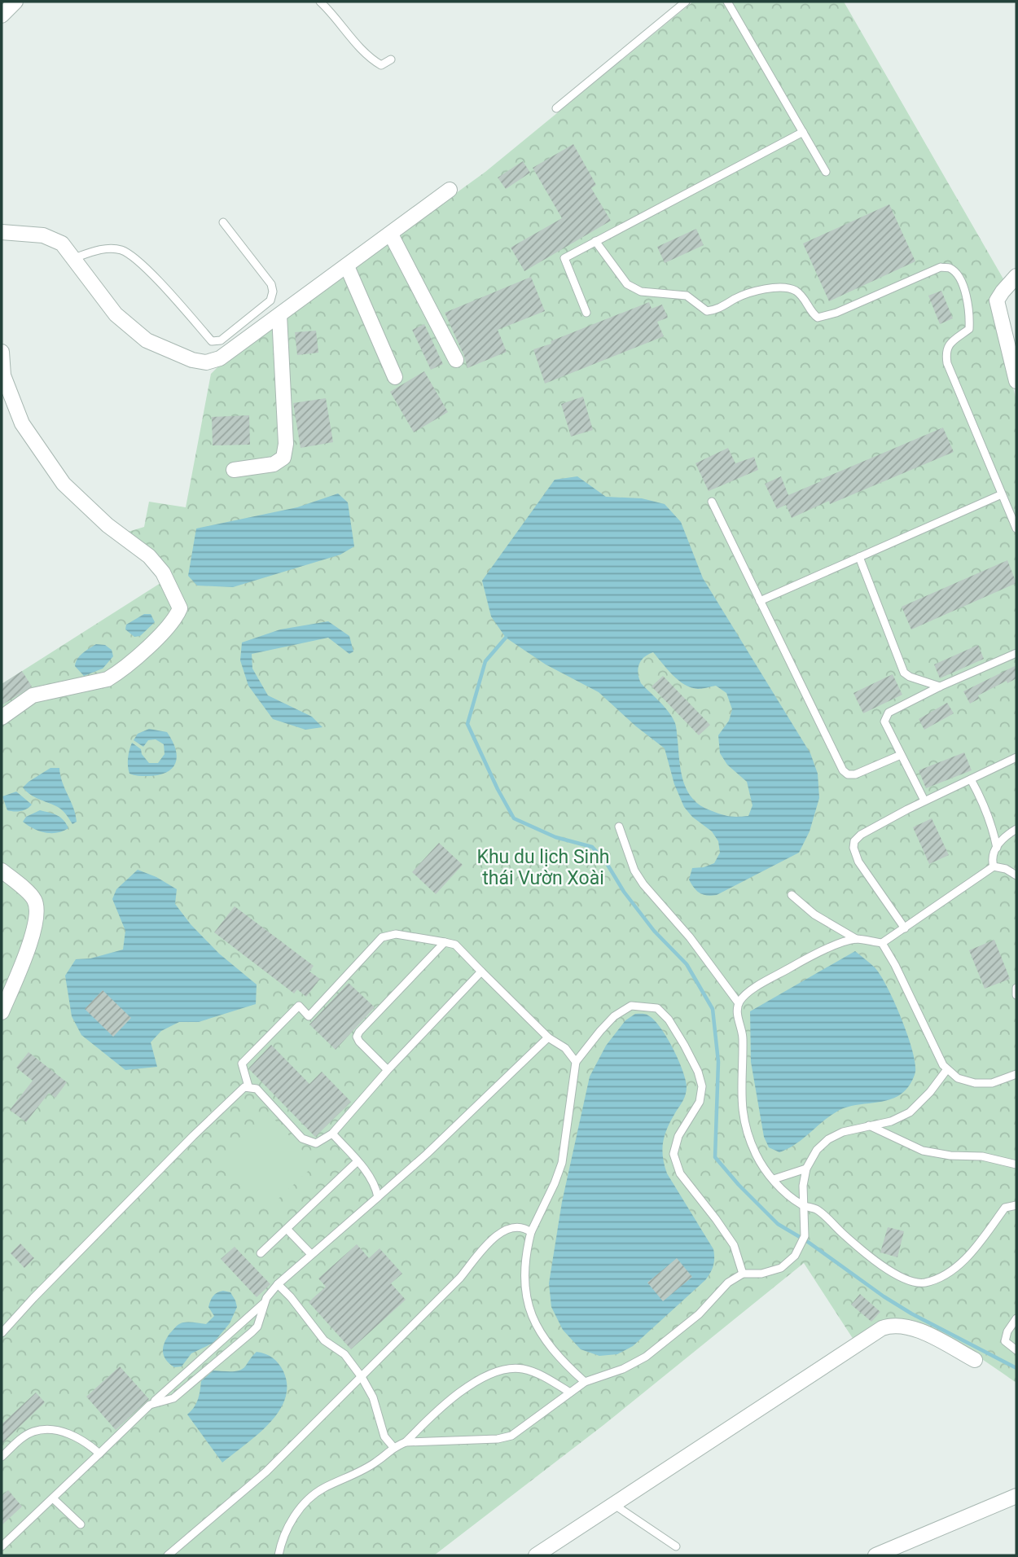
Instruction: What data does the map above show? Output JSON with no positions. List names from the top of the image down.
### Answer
{
  "parks": ["Khu du lịch Sinh thái Vườn Xoài"]
}
